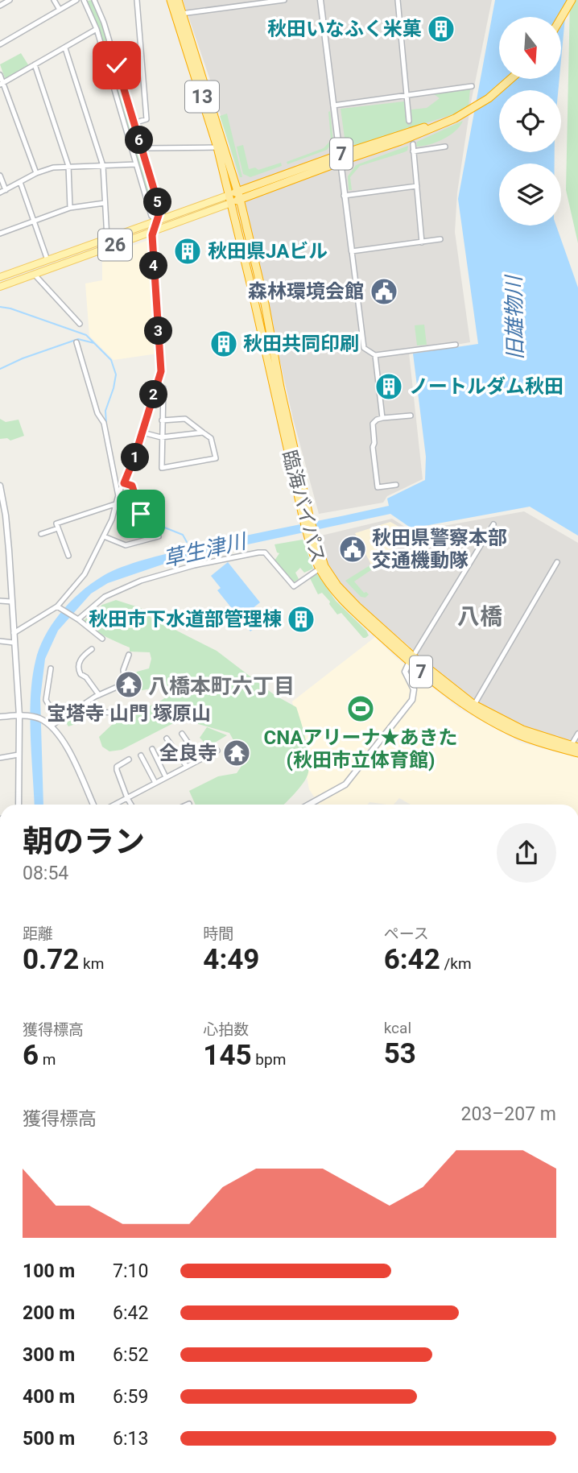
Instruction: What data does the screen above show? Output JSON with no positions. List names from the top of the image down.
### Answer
{
  "streets": {
    "highway": ["13", "7", "臨海バイパス"],
    "main road": ["26"]
  },
  "crossings": [
    ["13", "7"],
    ["13", "26"],
    ["13", "臨海バイパス"],
    ["7", "26"],
    ["7", "臨海バイパス"],
    ["26", "臨海バイパス"]
  ],
  "districts": ["八橋", "八橋本町六丁目"],
  "water": ["旧雄物川", "草生津川"],
  "places": {
    "building": [
      "秋田いなふく米菓",
      "秋田県JAビル",
      "秋田共同印刷",
      "ノートルダム秋田",
      "秋田市下水道部管理棟"
    ],
    "public building": ["森林環境会館", "秋田県警察本部 交通機動隊"],
    "temple": ["宝塔寺 山門 塚原山", "全良寺"],
    "sports": ["CNAアリーナ★あきた (秋田市立体育館)"]
  },
  "north": "bottom",
  "page": {
    "pins": [
      "6",
      "5",
      "4",
      "3",
      "2",
      "1"
    ],
    "heading": ["朝のラン", "08:54"],
    "stats": [
      ["距離", "0.72 km"],
      ["時間", "4:49"],
      ["ペース", "6:42 /km"],
      ["獲得標高", "6 m"],
      ["心拍数", "145 bpm"],
      ["kcal", "53"]
    ],
    "chart": ["獲得標高", "203–207 m"],
    "list": [
      {
        "name": "100 m",
        "note": "7:10"
      },
      {
        "name": "200 m",
        "note": "6:42"
      },
      {
        "name": "300 m",
        "note": "6:52"
      },
      {
        "name": "400 m",
        "note": "6:59"
      },
      {
        "name": "500 m",
        "note": "6:13"
      }
    ]
  }
}
